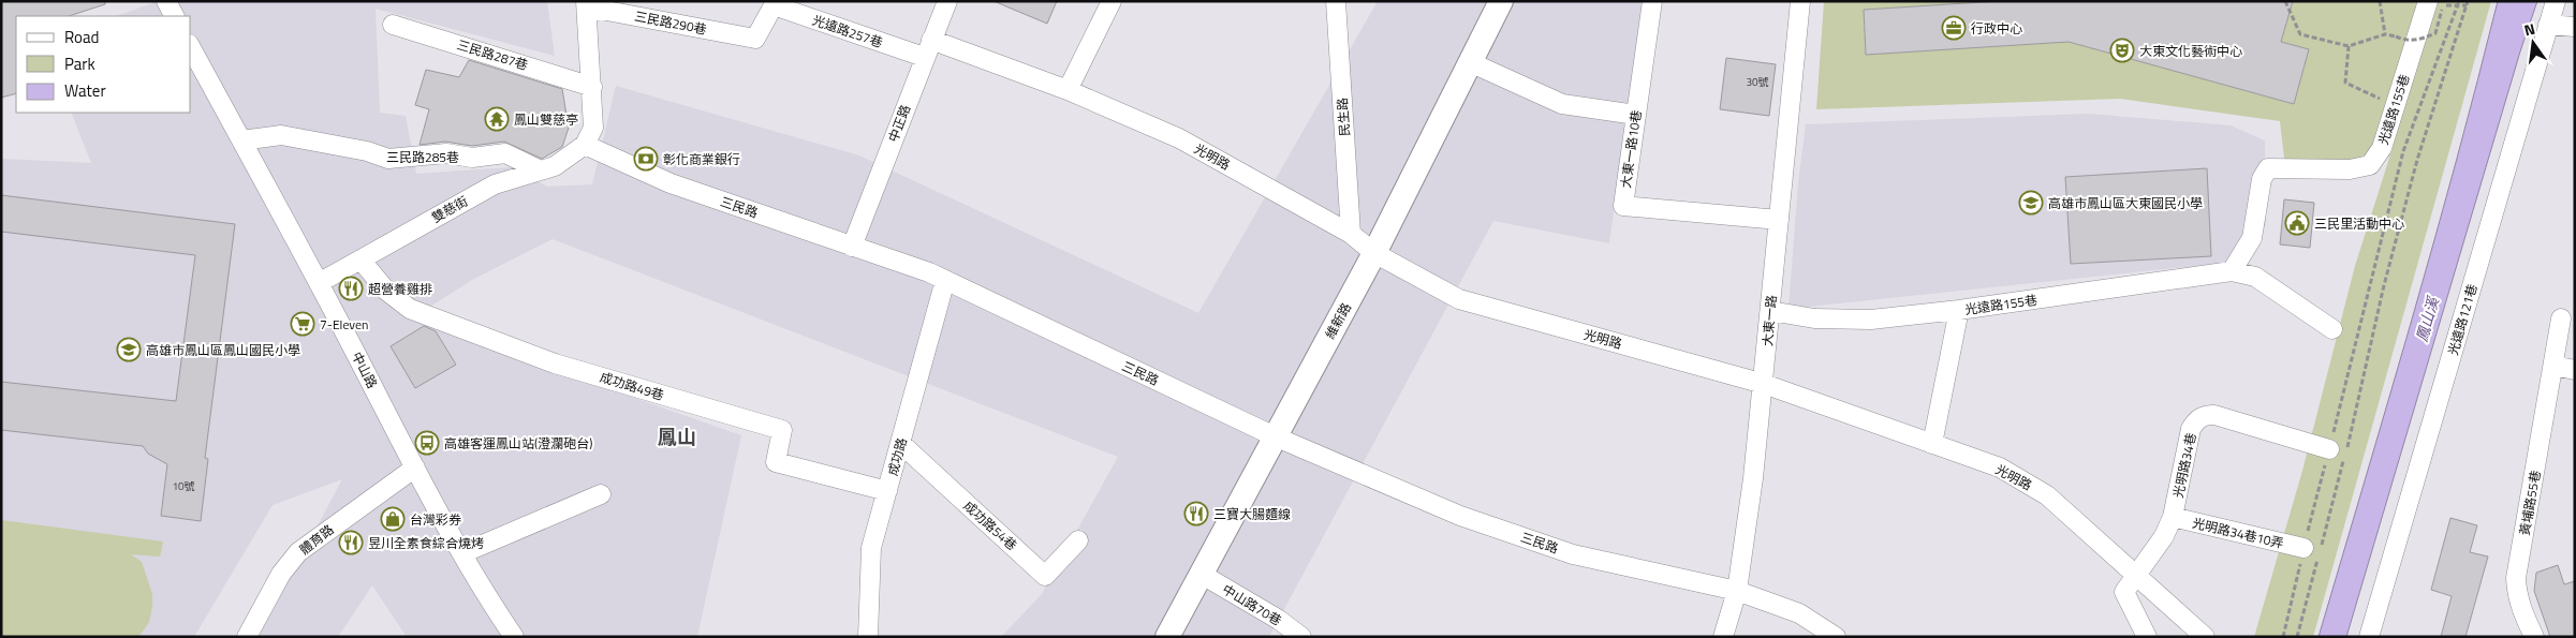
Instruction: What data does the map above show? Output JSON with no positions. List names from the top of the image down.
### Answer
{
  "streets": {
    "main road": ["維新路"],
    "street": [
      "三民路290巷",
      "光遠路257巷",
      "三民路287巷",
      "光遠路155巷",
      "民生路",
      "中正路",
      "大東一路10巷",
      "三民路285巷",
      "光明路",
      "三民路",
      "雙慈街",
      "光遠路121巷",
      "大東一路",
      "中山路",
      "成功路49巷",
      "成功路",
      "光明路34巷",
      "黃埔路55巷",
      "成功路54巷",
      "光明路34巷10弄",
      "體育路",
      "中山路70巷"
    ]
  },
  "crossings": [
    ["三民路290巷", "光遠路257巷"],
    ["光遠路257巷", "中正路"],
    ["光遠路257巷", "光明路"],
    ["光遠路155巷", "大東一路"],
    ["民生路", "光明路"],
    ["中正路", "光明路"],
    ["中正路", "三民路"],
    ["大東一路10巷", "大東一路"],
    ["三民路285巷", "雙慈街"],
    ["三民路285巷", "中山路"],
    ["光明路", "維新路"],
    ["光明路", "大東一路"],
    ["光明路", "光明路34巷"],
    ["三民路", "雙慈街"],
    ["三民路", "維新路"],
    ["三民路", "大東一路"],
    ["三民路", "成功路"],
    ["雙慈街", "中山路"],
    ["雙慈街", "成功路49巷"],
    ["維新路", "中山路70巷"],
    ["中山路", "體育路"],
    ["成功路49巷", "成功路"],
    ["成功路", "成功路54巷"],
    ["光明路34巷", "光明路34巷10弄"]
  ],
  "districts": ["鳳山"],
  "water": ["鳳山溪"],
  "places": {
    "office": ["行政中心"],
    "theatre": ["大東文化藝術中心"],
    "temple": ["鳳山雙慈亭"],
    "bank": ["彰化商業銀行"],
    "school or university": ["高雄市鳳山區大東國民小學", "高雄市鳳山區鳳山國民小學"],
    "public building": ["三民里活動中心"],
    "restaurant": ["超營養雞排", "三寶大腸麵線", "昱川全素食綜合燒烤"],
    "supermarket": ["7-Eleven"],
    "bus stop": ["高雄客運鳳山站(澄瀾砲台)"],
    "shop": ["台灣彩券"]
  },
  "house_numbers": ["30號", "10號"],
  "legend": ["Road", "Park", "Water"],
  "north": "top"
}
